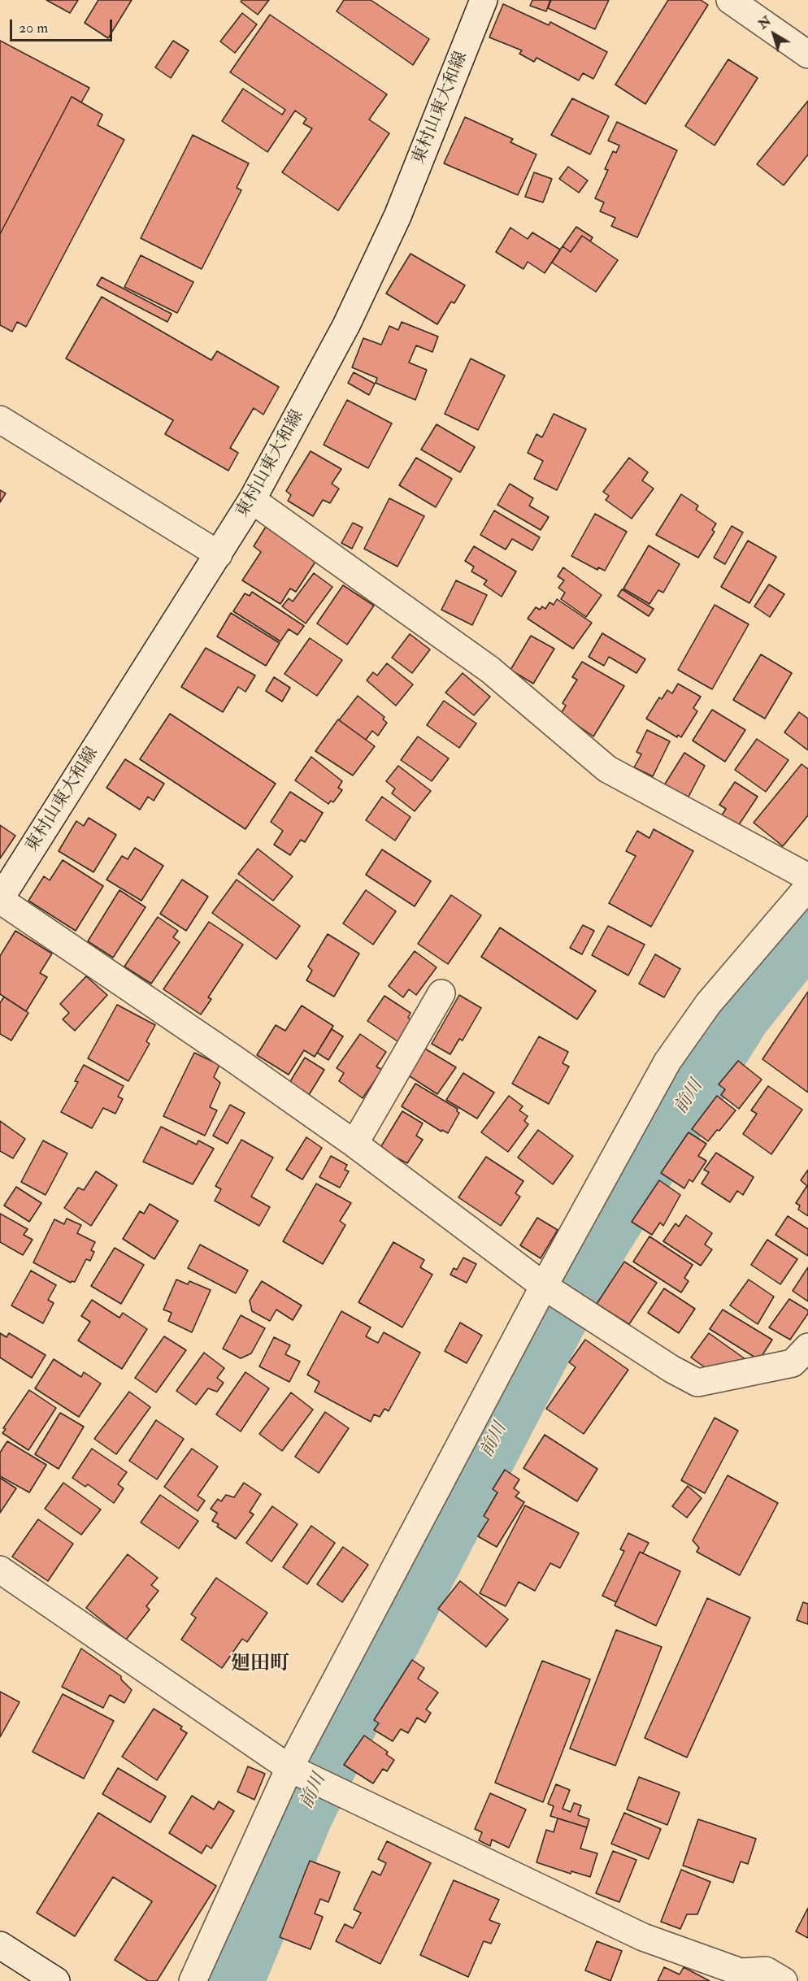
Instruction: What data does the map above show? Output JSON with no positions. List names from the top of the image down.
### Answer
{
  "streets": {
    "street": ["東村山東大和線"]
  },
  "districts": ["廻田町"],
  "water": ["前川"],
  "scale_bar": "20 m",
  "north": "top left"
}
